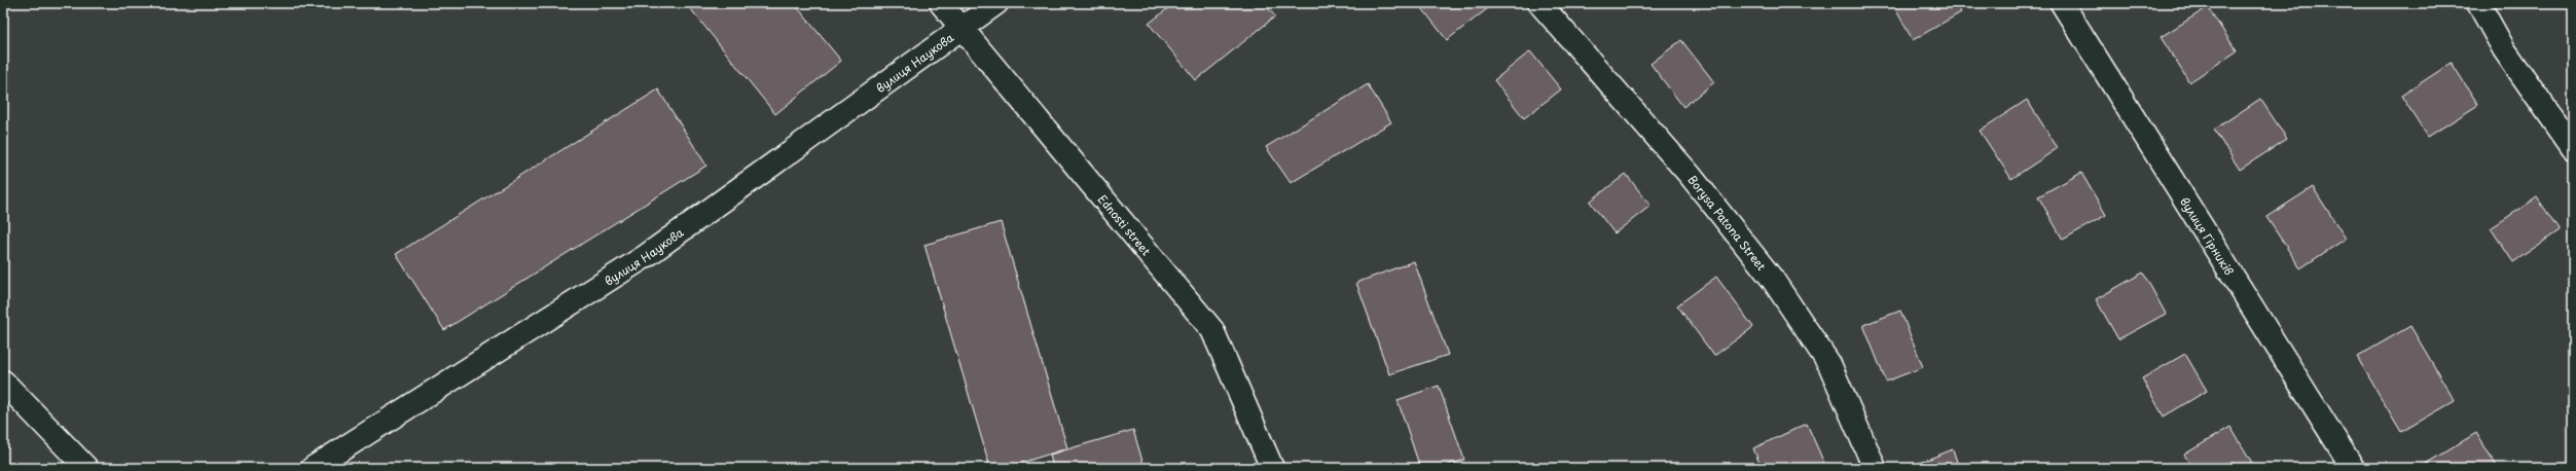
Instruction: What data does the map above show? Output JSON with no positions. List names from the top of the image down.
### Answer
{
  "streets": {
    "street": [
      "вулиця Наукова",
      "Borysa Patona Street",
      "Ednosti street",
      "вулиця Гірників"
    ]
  },
  "crossings": [
    ["вулиця Наукова", "Ednosti street"]
  ]
}
